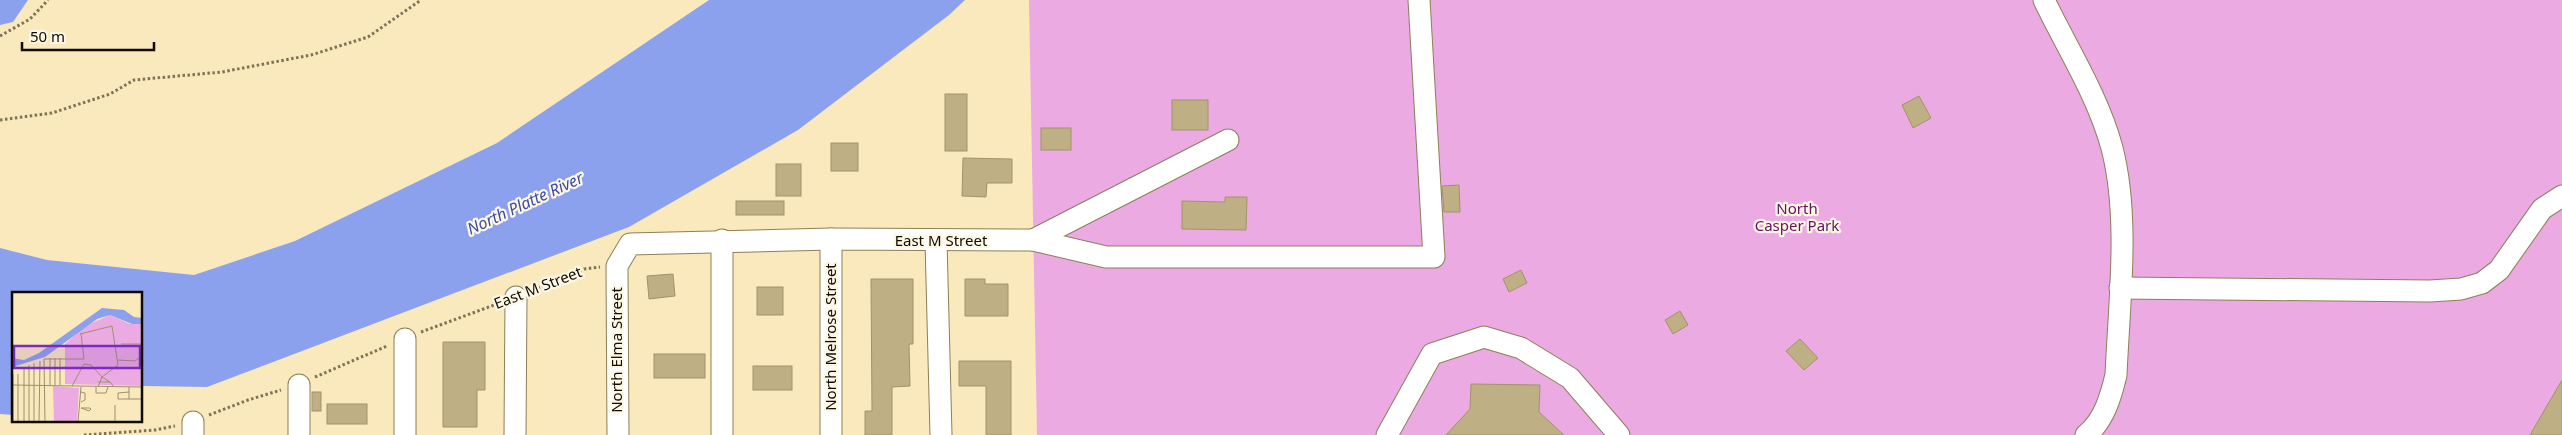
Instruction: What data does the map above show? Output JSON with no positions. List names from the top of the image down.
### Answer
{
  "streets": {
    "street": ["East M Street", "North Melrose Street", "North Elma Street"]
  },
  "crossings": [
    ["East M Street", "North Melrose Street"],
    ["East M Street", "North Elma Street"]
  ],
  "water": ["North Platte River"],
  "parks": ["North Casper Park"],
  "scale_bar": "50 m"
}
